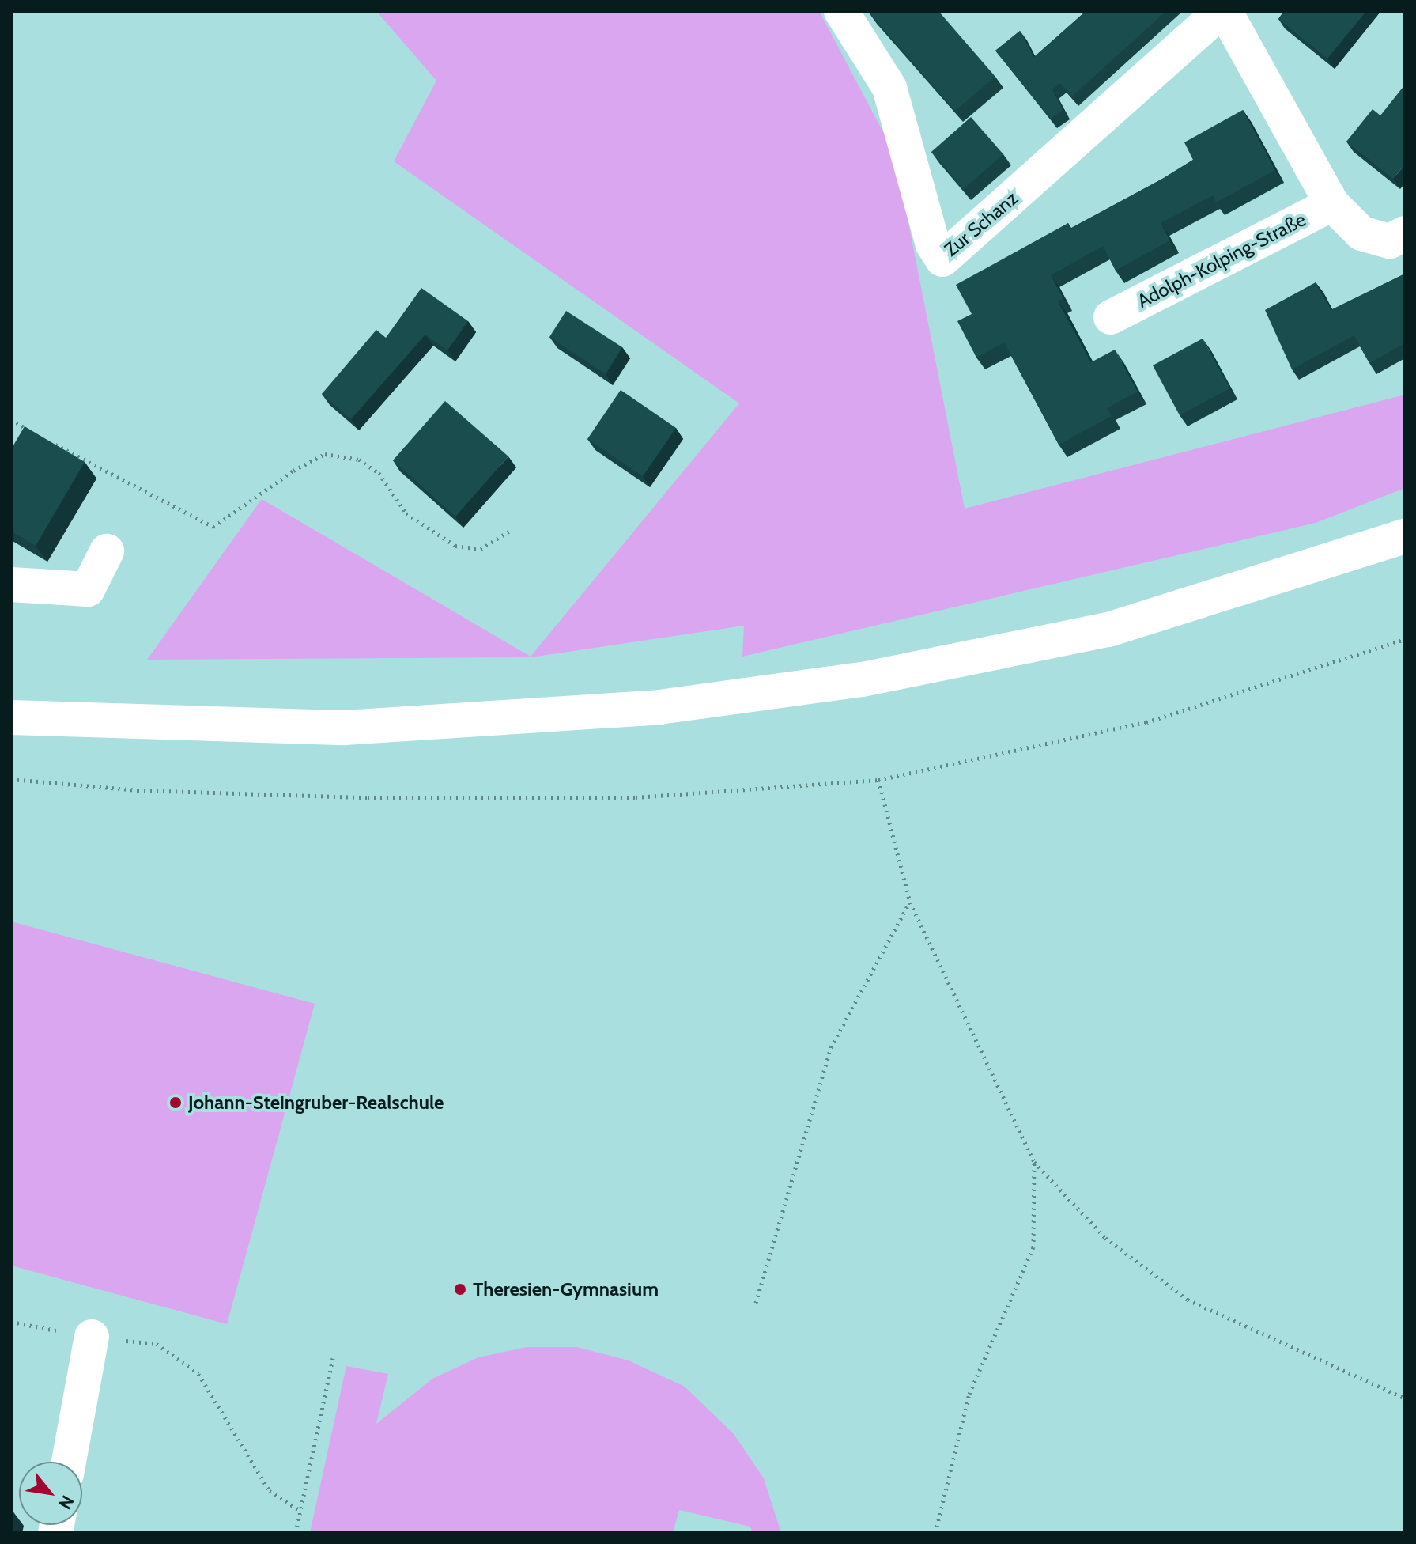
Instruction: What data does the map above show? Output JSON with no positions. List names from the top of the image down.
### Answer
{
  "streets": {
    "main road": ["Zur Schanz", "Adolph-Kolping-Straße"]
  },
  "places": ["Johann-Steingruber-Realschule", "Theresien-Gymnasium"],
  "north": "bottom right"
}
